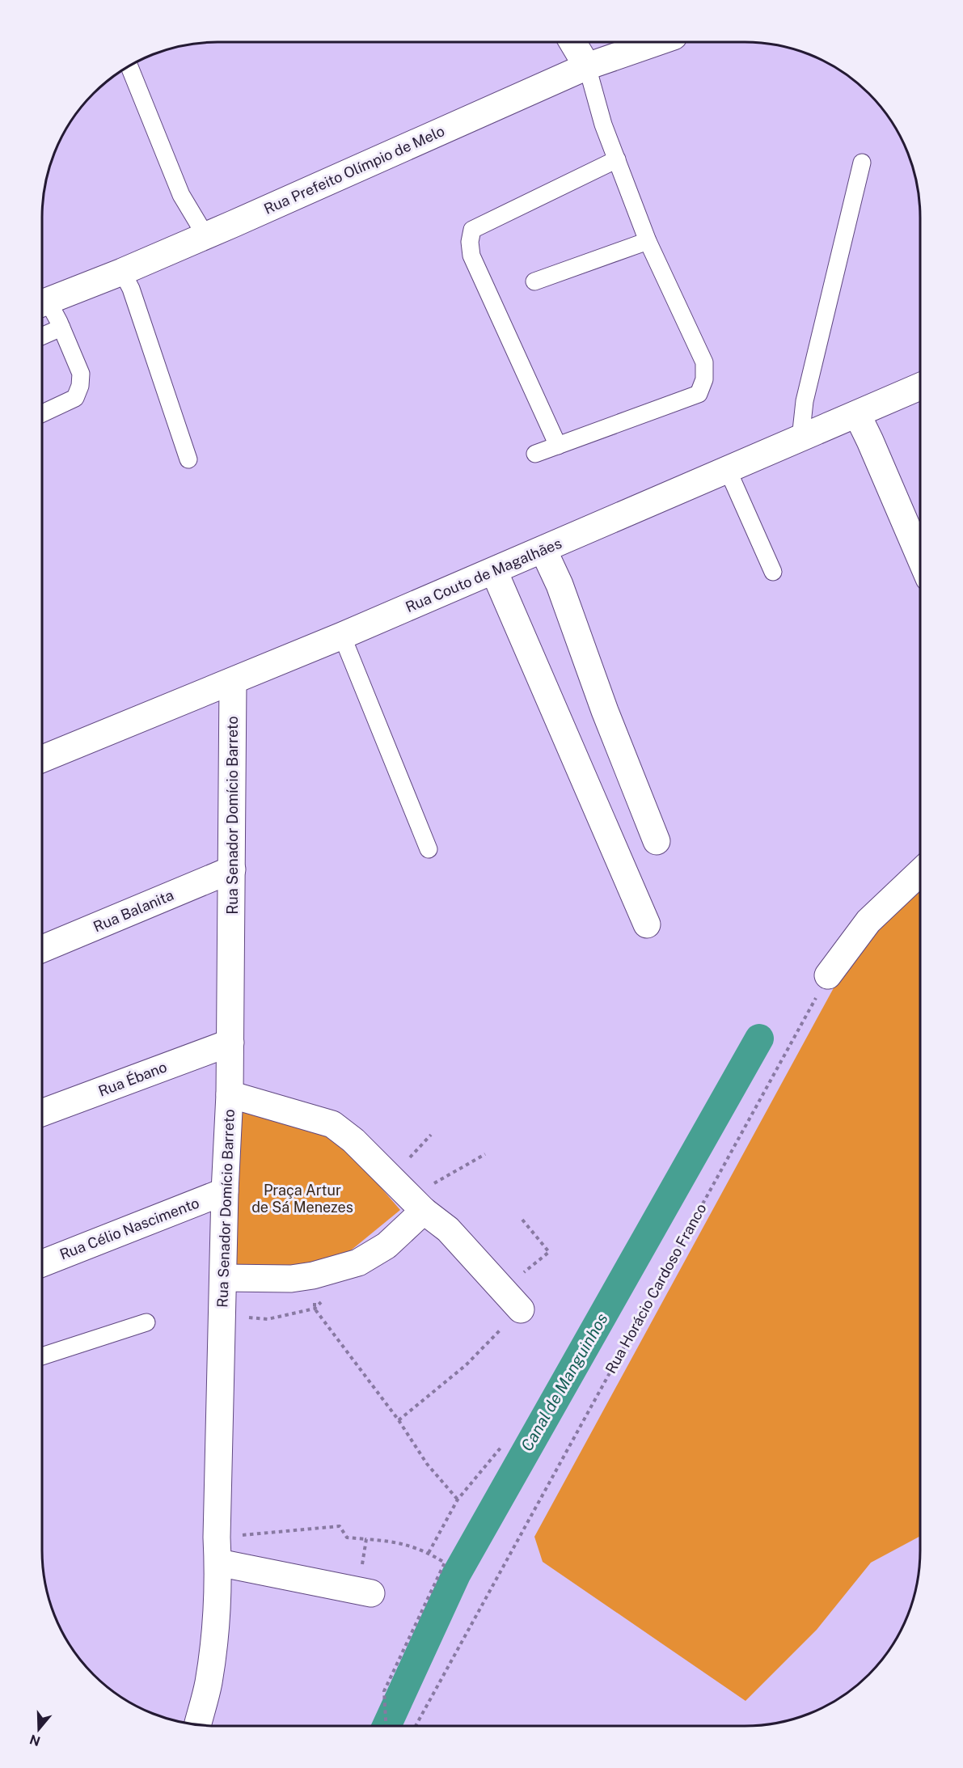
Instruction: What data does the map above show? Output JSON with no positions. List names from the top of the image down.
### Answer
{
  "streets": {
    "street": [
      "Rua Prefeito Olímpio de Melo",
      "Rua Couto de Magalhães",
      "Rua Senador Domício Barreto",
      "Rua Balanita",
      "Rua Ébano",
      "Rua Célio Nascimento"
    ],
    "path": ["Rua Horácio Cardoso Franco"]
  },
  "crossings": [
    ["Rua Couto de Magalhães", "Rua Senador Domício Barreto"],
    ["Rua Senador Domício Barreto", "Rua Balanita"],
    ["Rua Senador Domício Barreto", "Rua Ébano"],
    ["Rua Senador Domício Barreto", "Rua Célio Nascimento"]
  ],
  "water": ["Canal de Manguinhos"],
  "parks": ["Praça Artur de Sá Menezes"],
  "north": "bottom"
}
